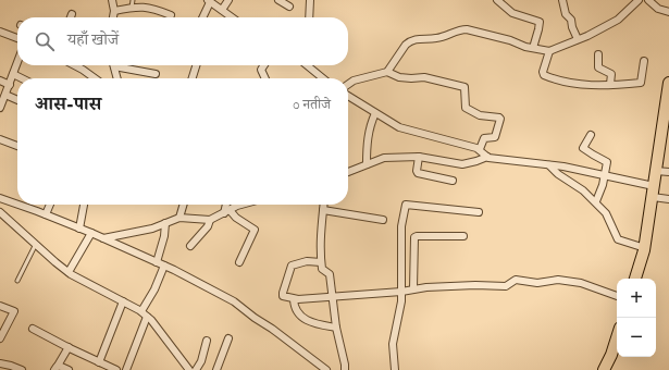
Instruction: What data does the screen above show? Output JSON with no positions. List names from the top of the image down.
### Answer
{
  "page": {
    "search": "यहाँ खोजें",
    "heading": ["आस-पास", "0 नतीजे"],
    "map_buttons": ["+", "−"]
  }
}
